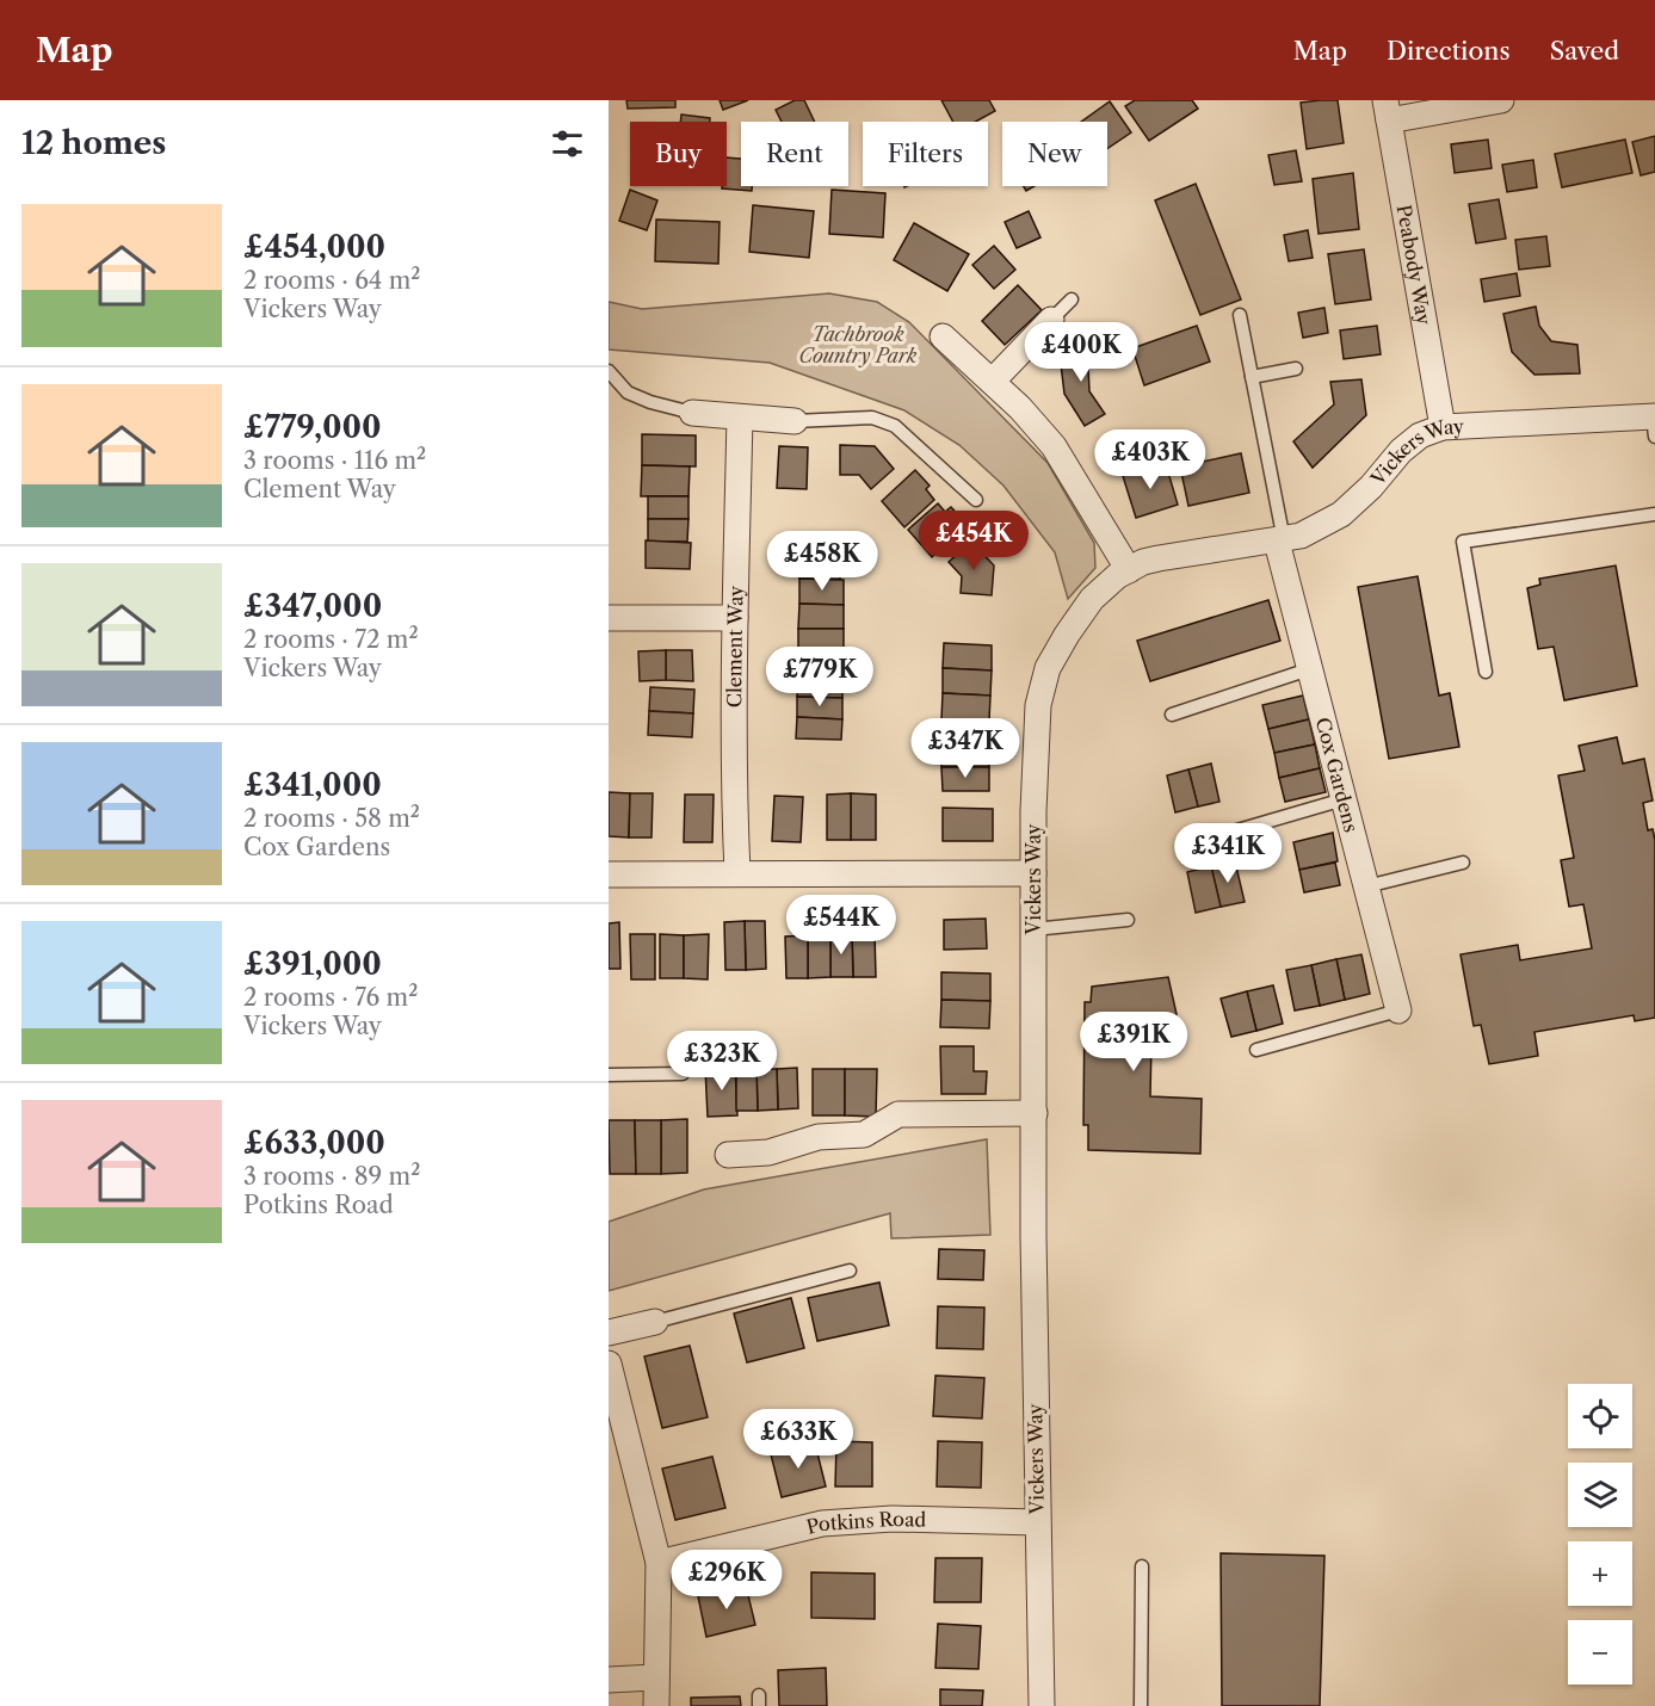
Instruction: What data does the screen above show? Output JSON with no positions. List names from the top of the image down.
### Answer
{
  "streets": {
    "street": [
      "Peabody Way",
      "Vickers Way",
      "Clement Way",
      "Cox Gardens",
      "Potkins Road"
    ]
  },
  "crossings": [
    ["Peabody Way", "Vickers Way"],
    ["Vickers Way", "Cox Gardens"],
    ["Vickers Way", "Potkins Road"]
  ],
  "parks": ["Tachbrook Country Park"],
  "page": {
    "header": "Map",
    "nav": ["Map", "Directions", "Saved"],
    "heading": "12 homes",
    "chip": [
      "Buy",
      "Rent",
      "Filters",
      "New"
    ],
    "list": [
      {
        "name": "£454,000",
        "note": "2 rooms · 64 m² · Vickers Way"
      },
      {
        "name": "£779,000",
        "note": "3 rooms · 116 m² · Clement Way"
      },
      {
        "name": "£347,000",
        "note": "2 rooms · 72 m² · Vickers Way"
      },
      {
        "name": "£341,000",
        "note": "2 rooms · 58 m² · Cox Gardens"
      },
      {
        "name": "£391,000",
        "note": "2 rooms · 76 m² · Vickers Way"
      },
      {
        "name": "£633,000",
        "note": "3 rooms · 89 m² · Potkins Road"
      }
    ],
    "price": [
      "£400K",
      "£403K",
      "£454K",
      "£458K",
      "£779K",
      "£347K",
      "£341K",
      "£544K",
      "£391K",
      "£323K",
      "£633K",
      "£296K"
    ],
    "map_buttons": ["+", "−"]
  }
}
